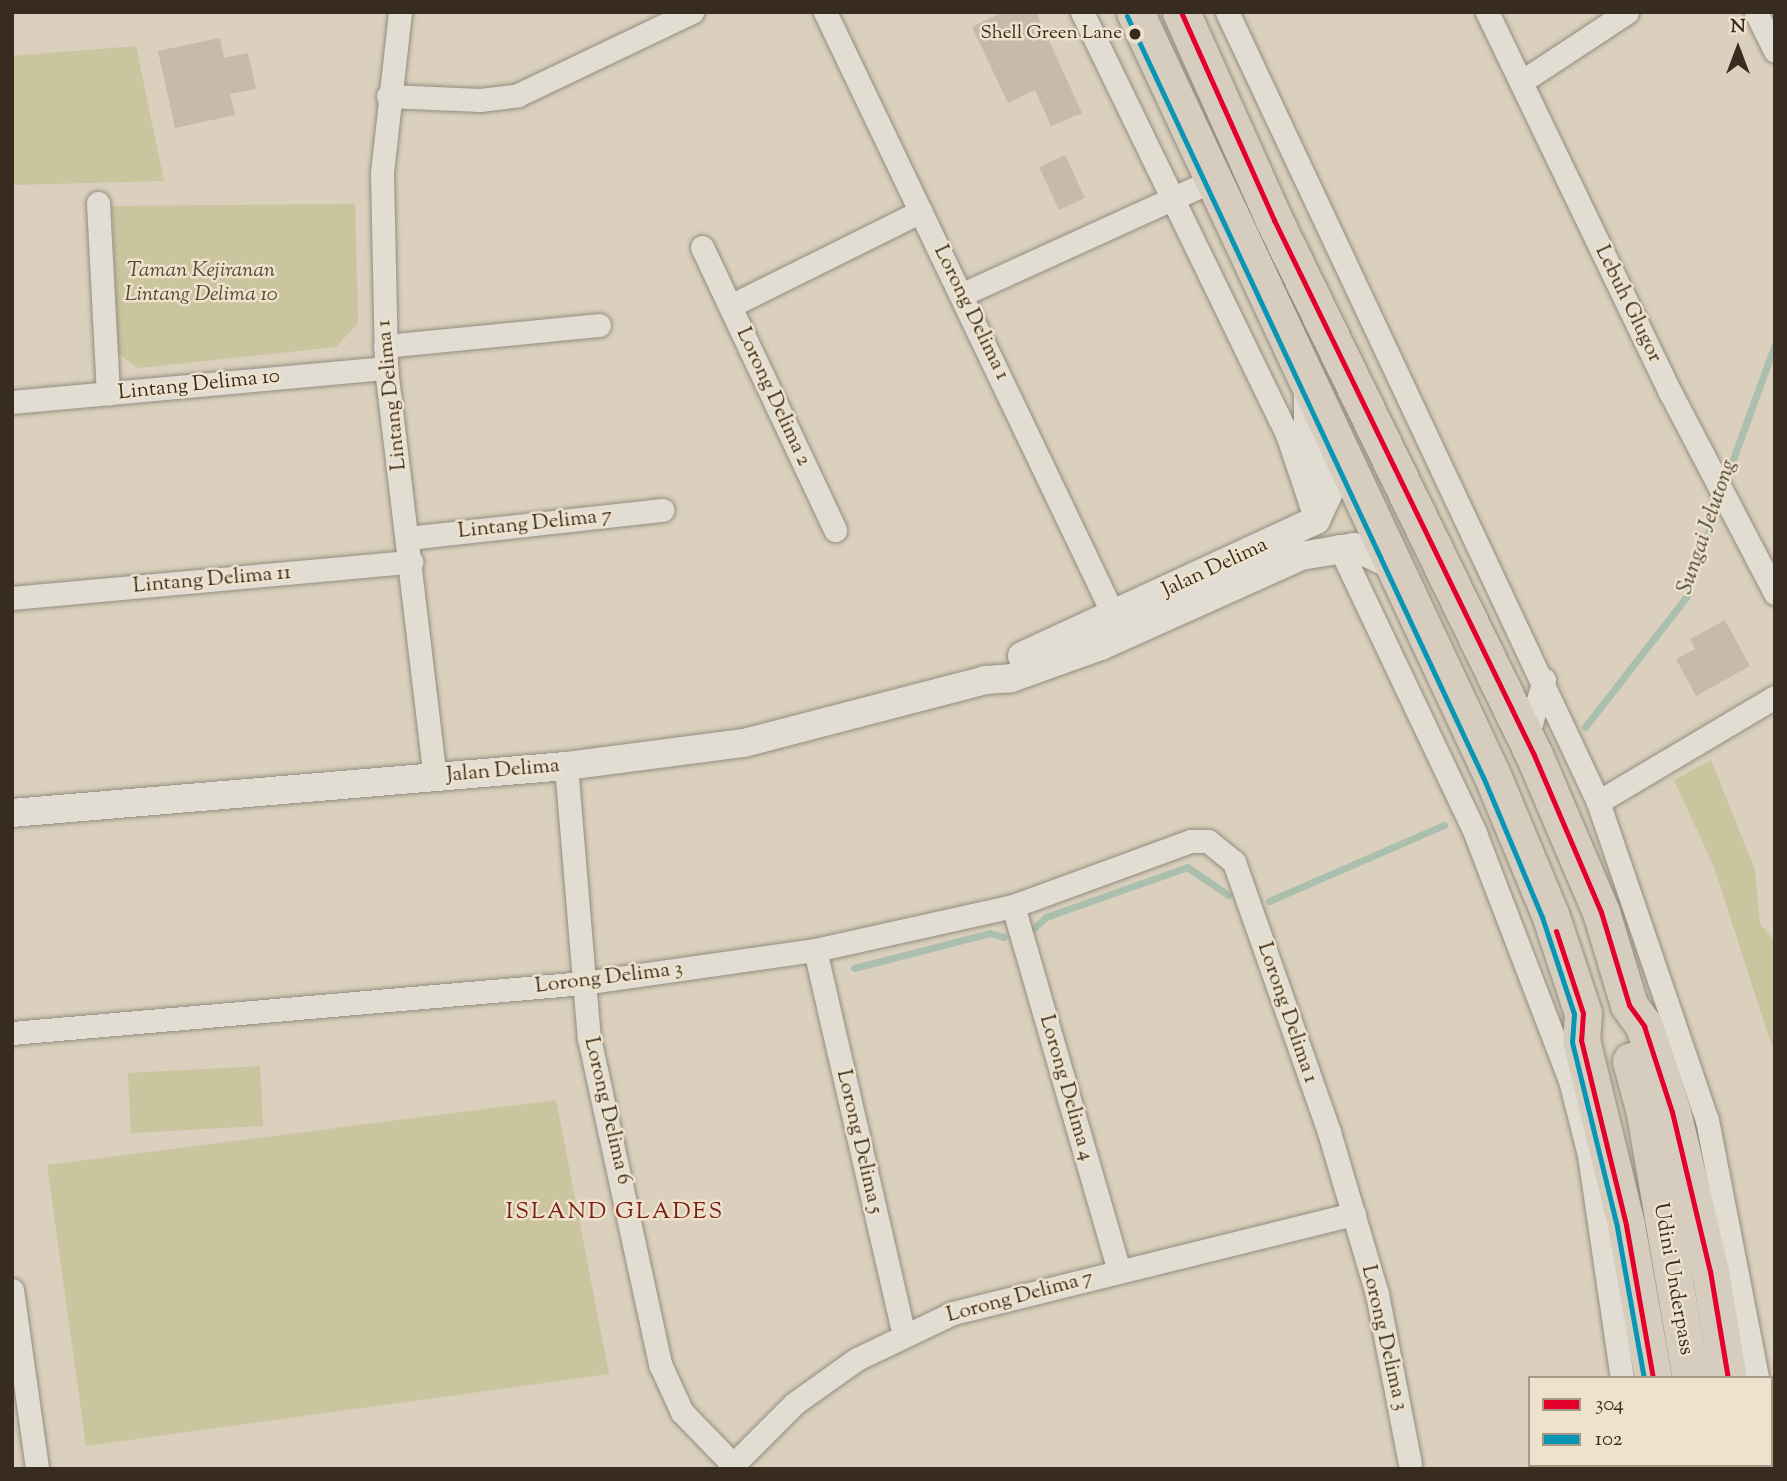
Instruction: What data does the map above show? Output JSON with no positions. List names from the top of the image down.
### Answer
{
  "streets": {
    "highway": ["Udini Underpass"],
    "street": [
      "Lebuh Glugor",
      "Lorong Delima 1",
      "Lintang Delima 10",
      "Lintang Delima 1",
      "Lorong Delima 2",
      "Lintang Delima 7",
      "Jalan Delima",
      "Lintang Delima 11",
      "Lorong Delima 3",
      "Lorong Delima 4",
      "Lorong Delima 6",
      "Lorong Delima 5",
      "Lorong Delima 7"
    ]
  },
  "crossings": [
    ["Lorong Delima 1", "Lorong Delima 2"],
    ["Lorong Delima 1", "Jalan Delima"],
    ["Lorong Delima 1", "Lorong Delima 3"],
    ["Lorong Delima 1", "Lorong Delima 7"],
    ["Lintang Delima 10", "Lintang Delima 1"],
    ["Lintang Delima 1", "Lintang Delima 7"],
    ["Lintang Delima 1", "Jalan Delima"],
    ["Lintang Delima 1", "Lintang Delima 11"],
    ["Jalan Delima", "Lorong Delima 6"],
    ["Lorong Delima 3", "Lorong Delima 4"],
    ["Lorong Delima 3", "Lorong Delima 6"],
    ["Lorong Delima 3", "Lorong Delima 5"],
    ["Lorong Delima 3", "Lorong Delima 7"],
    ["Lorong Delima 4", "Lorong Delima 7"],
    ["Lorong Delima 6", "Lorong Delima 7"],
    ["Lorong Delima 5", "Lorong Delima 7"]
  ],
  "districts": ["ISLAND GLADES"],
  "water": ["Sungai Jelutong"],
  "parks": ["Taman Kejiranan Lintang Delima 10"],
  "places": ["Shell Green Lane"],
  "lines": ["transit line 304", "transit line 102"],
  "legend": ["304", "102"],
  "north": "top"
}
